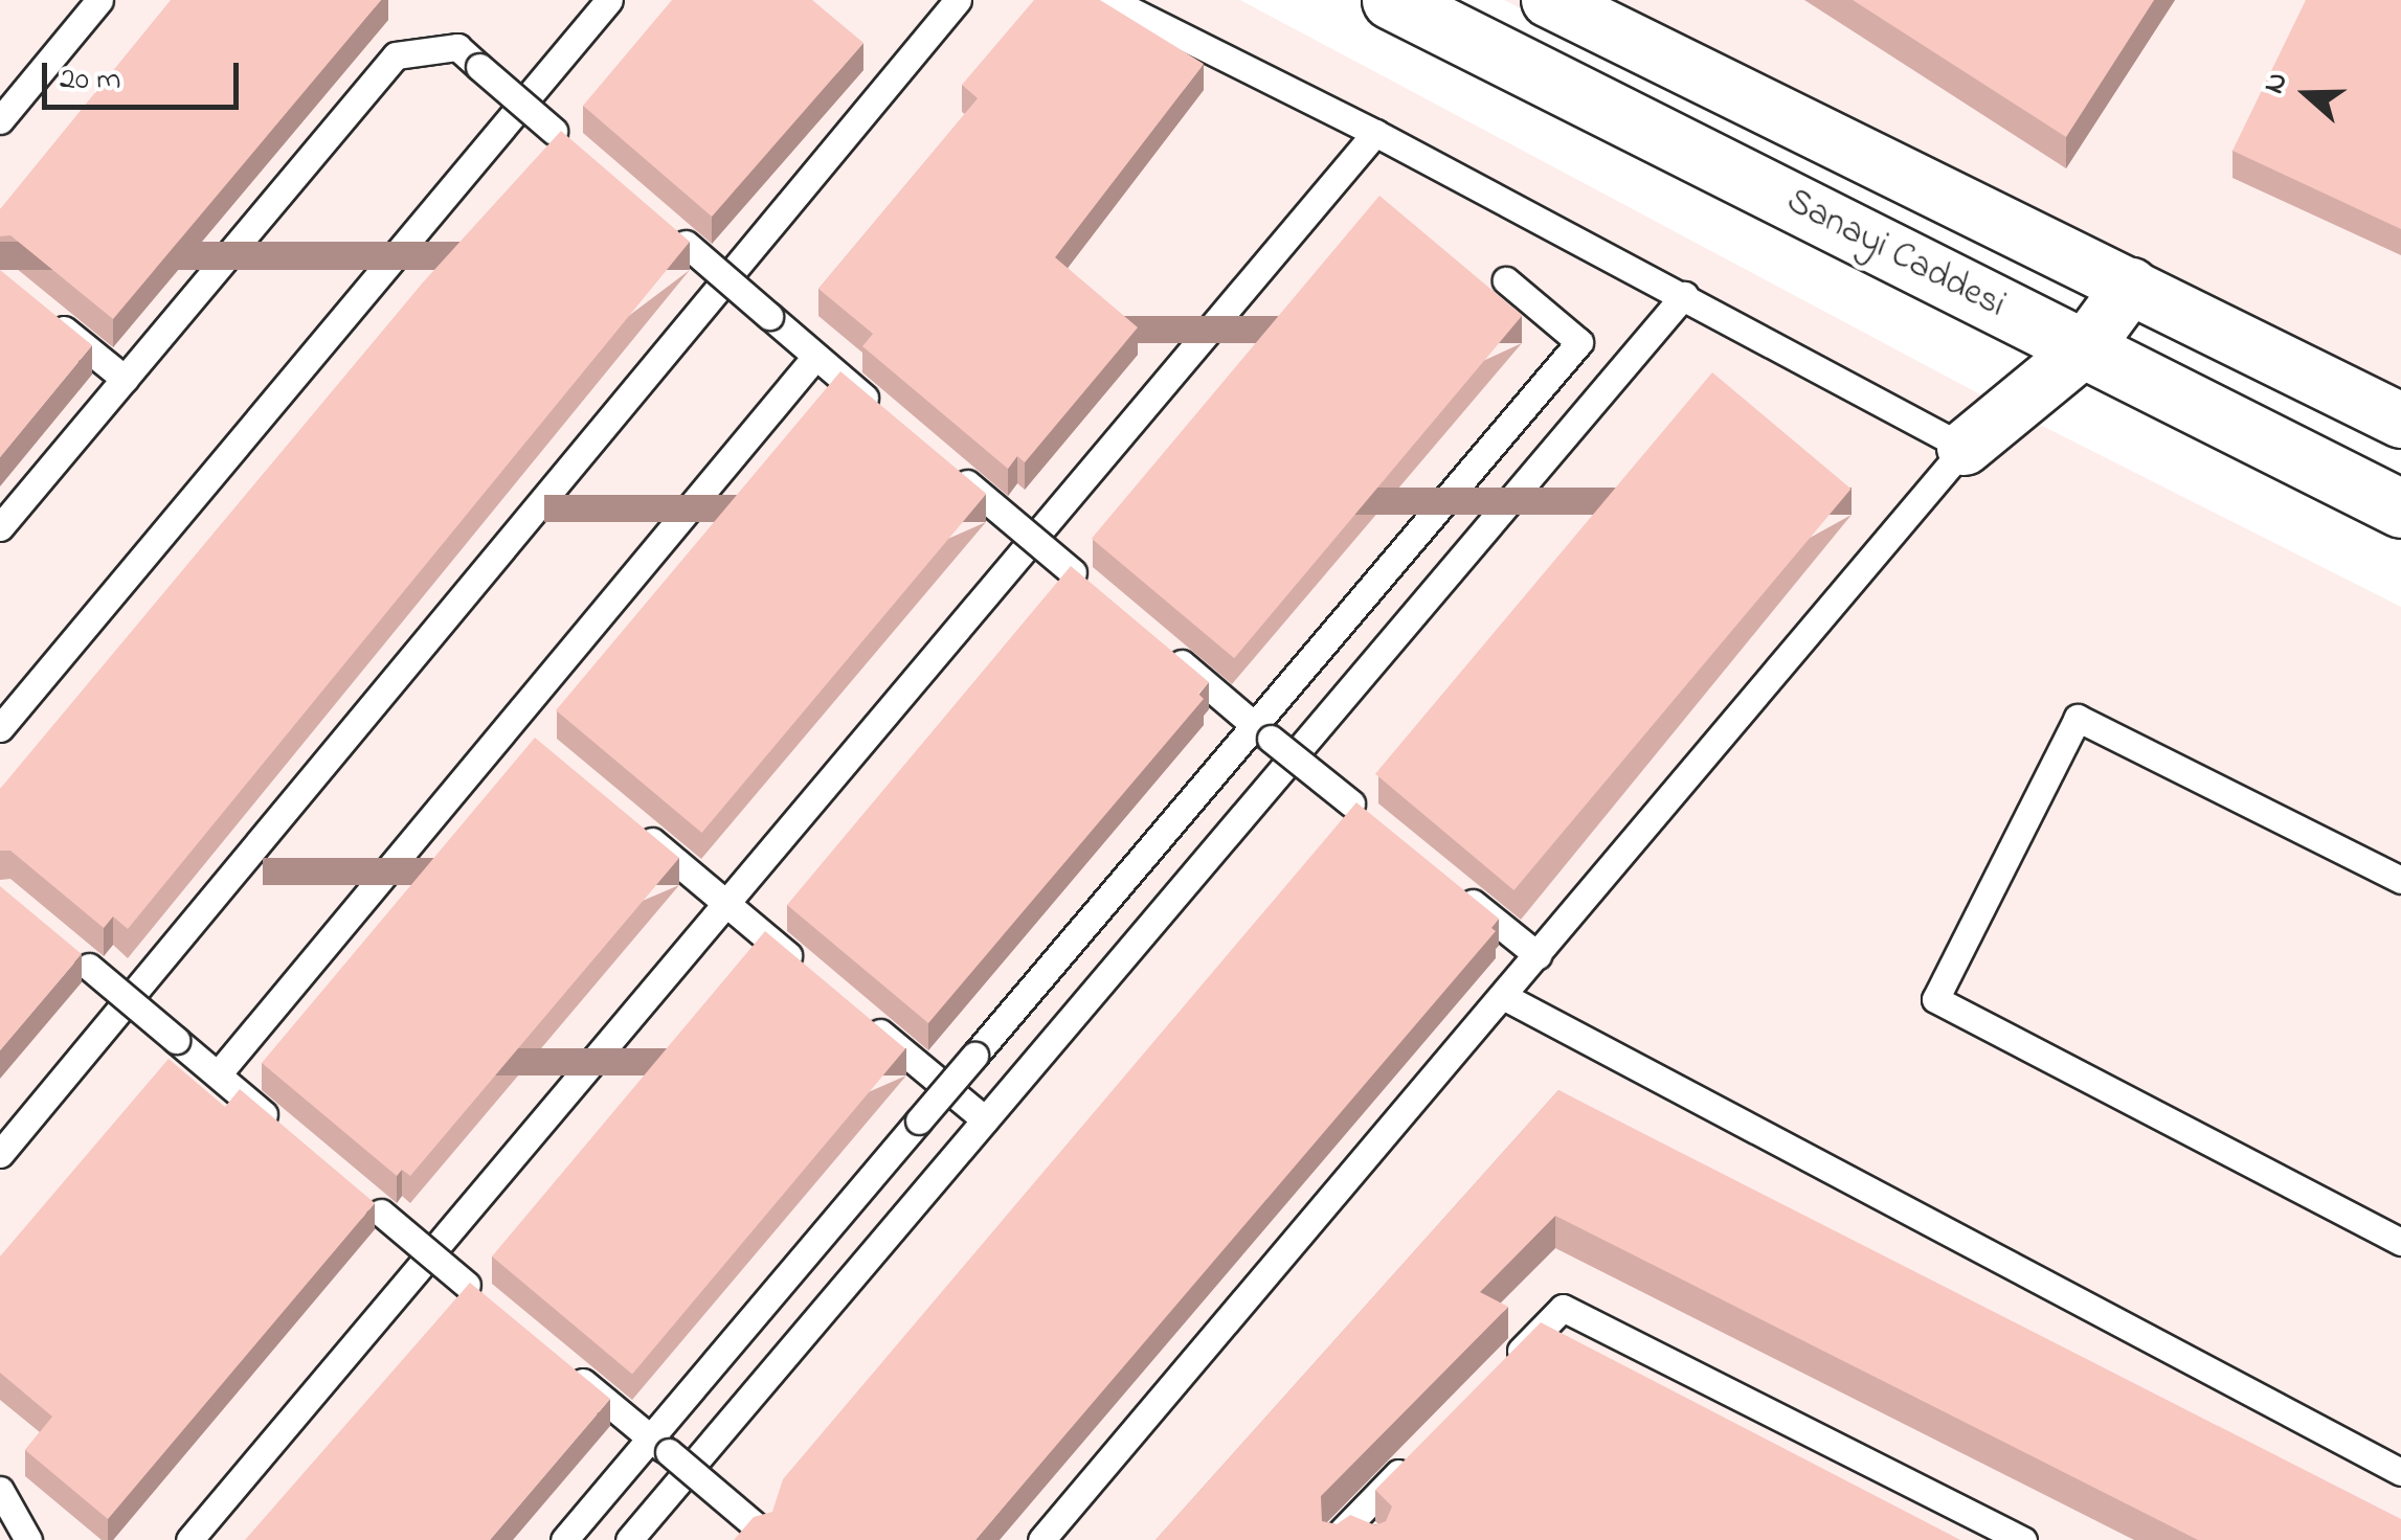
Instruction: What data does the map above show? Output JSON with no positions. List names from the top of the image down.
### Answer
{
  "streets": {
    "street": ["Sanayi Caddesi"]
  },
  "scale_bar": "20 m",
  "north": "left"
}
